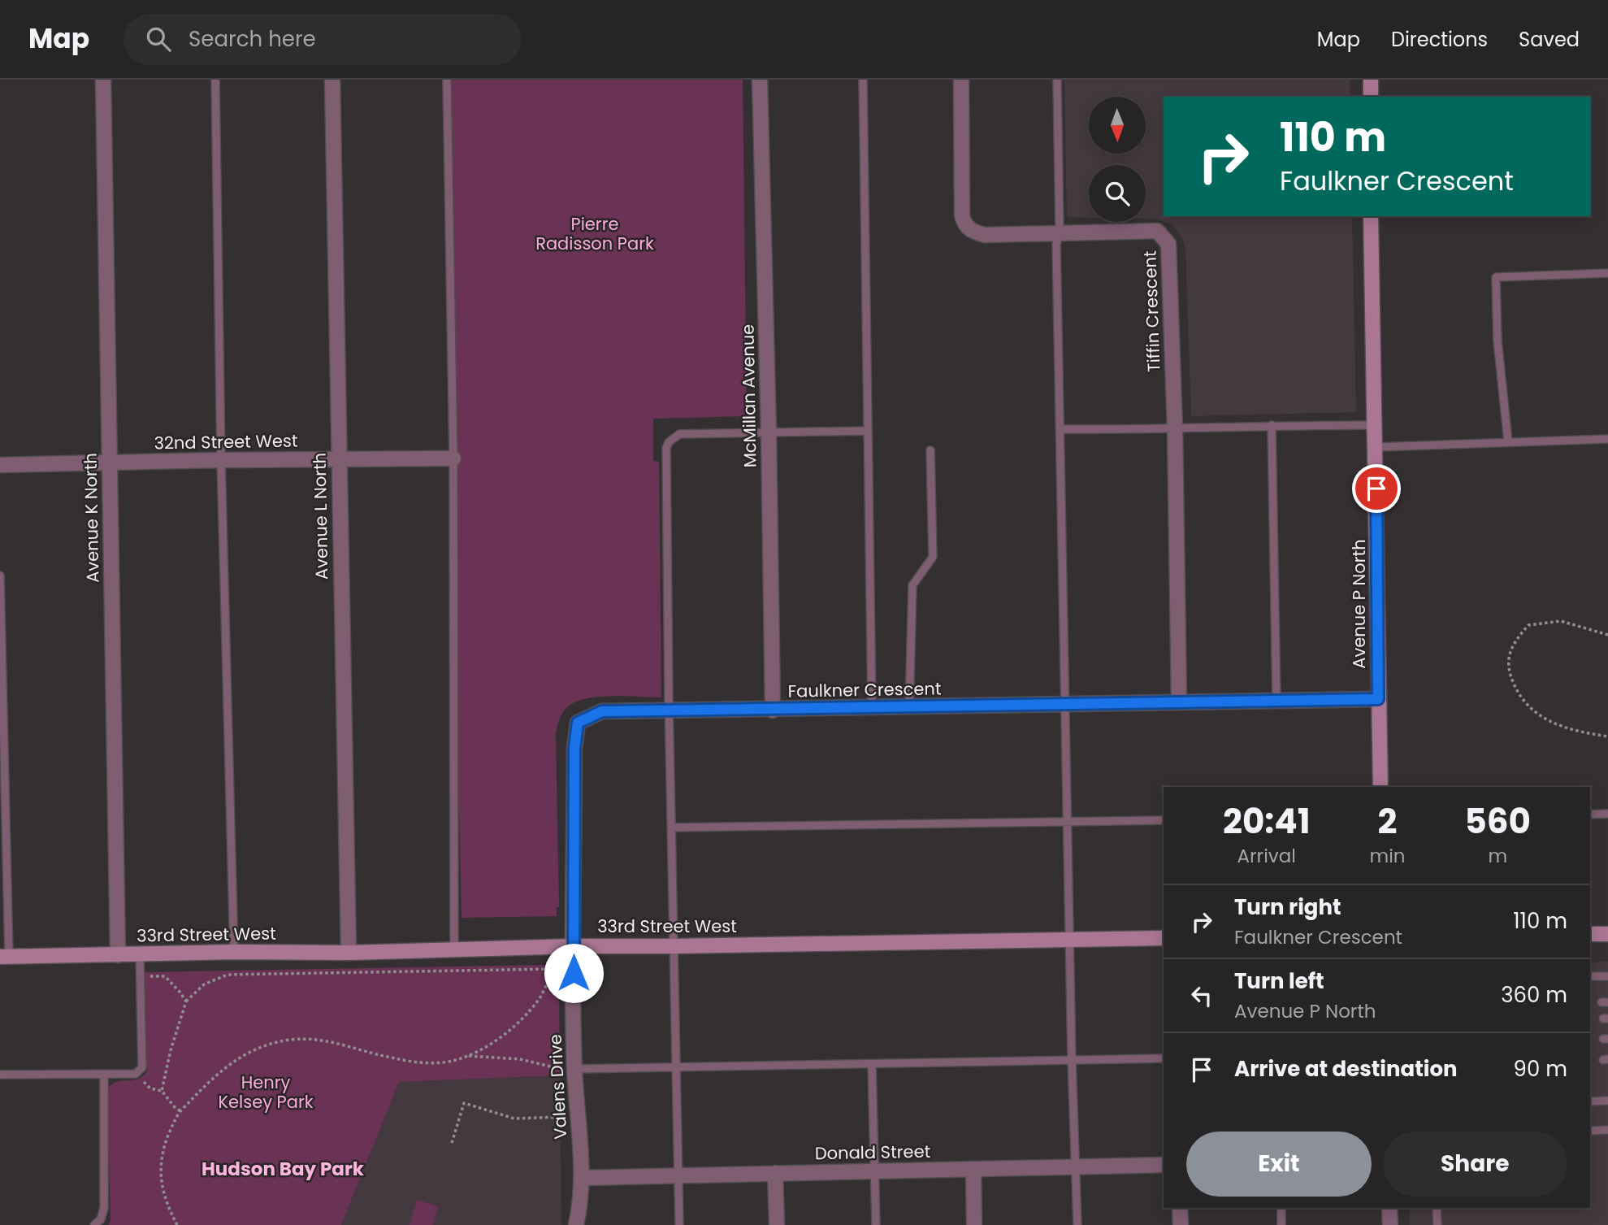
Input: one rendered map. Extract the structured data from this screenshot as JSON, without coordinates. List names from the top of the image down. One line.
{"streets":{"main road":["Avenue P North","33rd Street West"],"street":["Tiffin Crescent","McMillan Avenue","32nd Street West","Avenue L North","Avenue K North","Faulkner Crescent","Valens Drive","Donald Street"]},"crossings":[["Tiffin Crescent","Faulkner Crescent"],["McMillan Avenue","Faulkner Crescent"],["32nd Street West","Avenue L North"],["32nd Street West","Avenue K North"],["Avenue L North","33rd Street West"],["Avenue K North","33rd Street West"],["Avenue P North","Faulkner Crescent"],["Faulkner Crescent","33rd Street West"],["Faulkner Crescent","Valens Drive"],["33rd Street West","Valens Drive"],["Valens Drive","Donald Street"]],"districts":["Hudson Bay Park"],"parks":["Pierre Radisson Park","Henry Kelsey Park"],"north":"bottom","page":{"header":"Map","search":"Search here","nav":["Map","Directions","Saved"],"turn":["110 m","Faulkner Crescent"],"eta":["20:41","Arrival","2","min","560","m"],"list":[{"name":"Turn right","note":"Faulkner Crescent","value":"110 m"},{"name":"Turn left","note":"Avenue P North","value":"360 m"},{"name":"Arrive at destination","value":"90 m"}],"buttons":["Exit","Share"]}}
